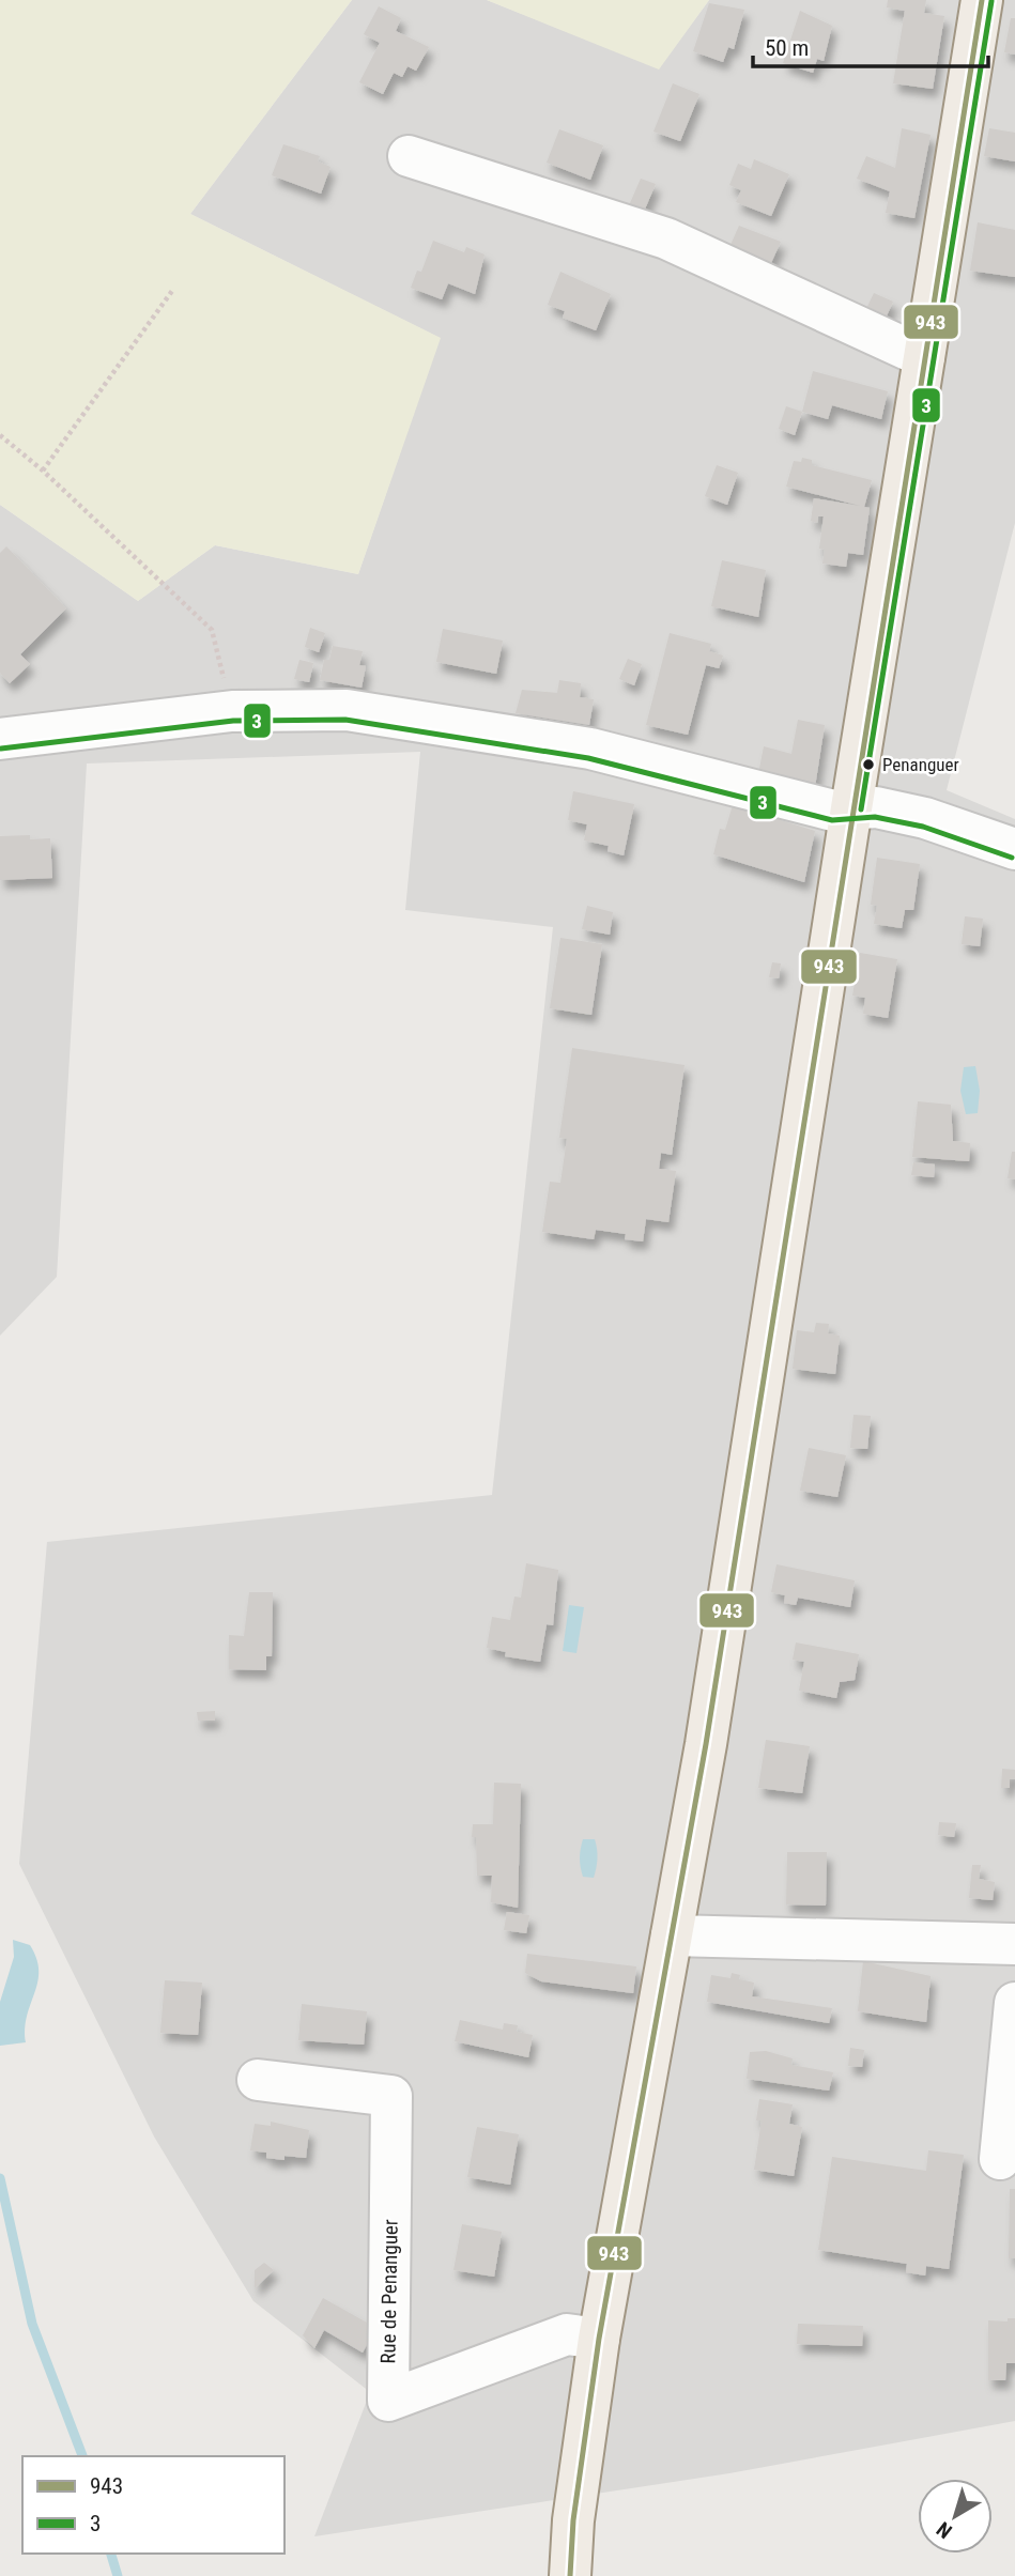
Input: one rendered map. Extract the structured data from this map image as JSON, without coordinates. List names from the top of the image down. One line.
{"streets":{"street":["Rue de Penanguer"]},"places":["Penanguer"],"lines":["transit line 943","transit line 3"],"legend":["943","3"],"scale_bar":"50 m","north":"bottom left"}
